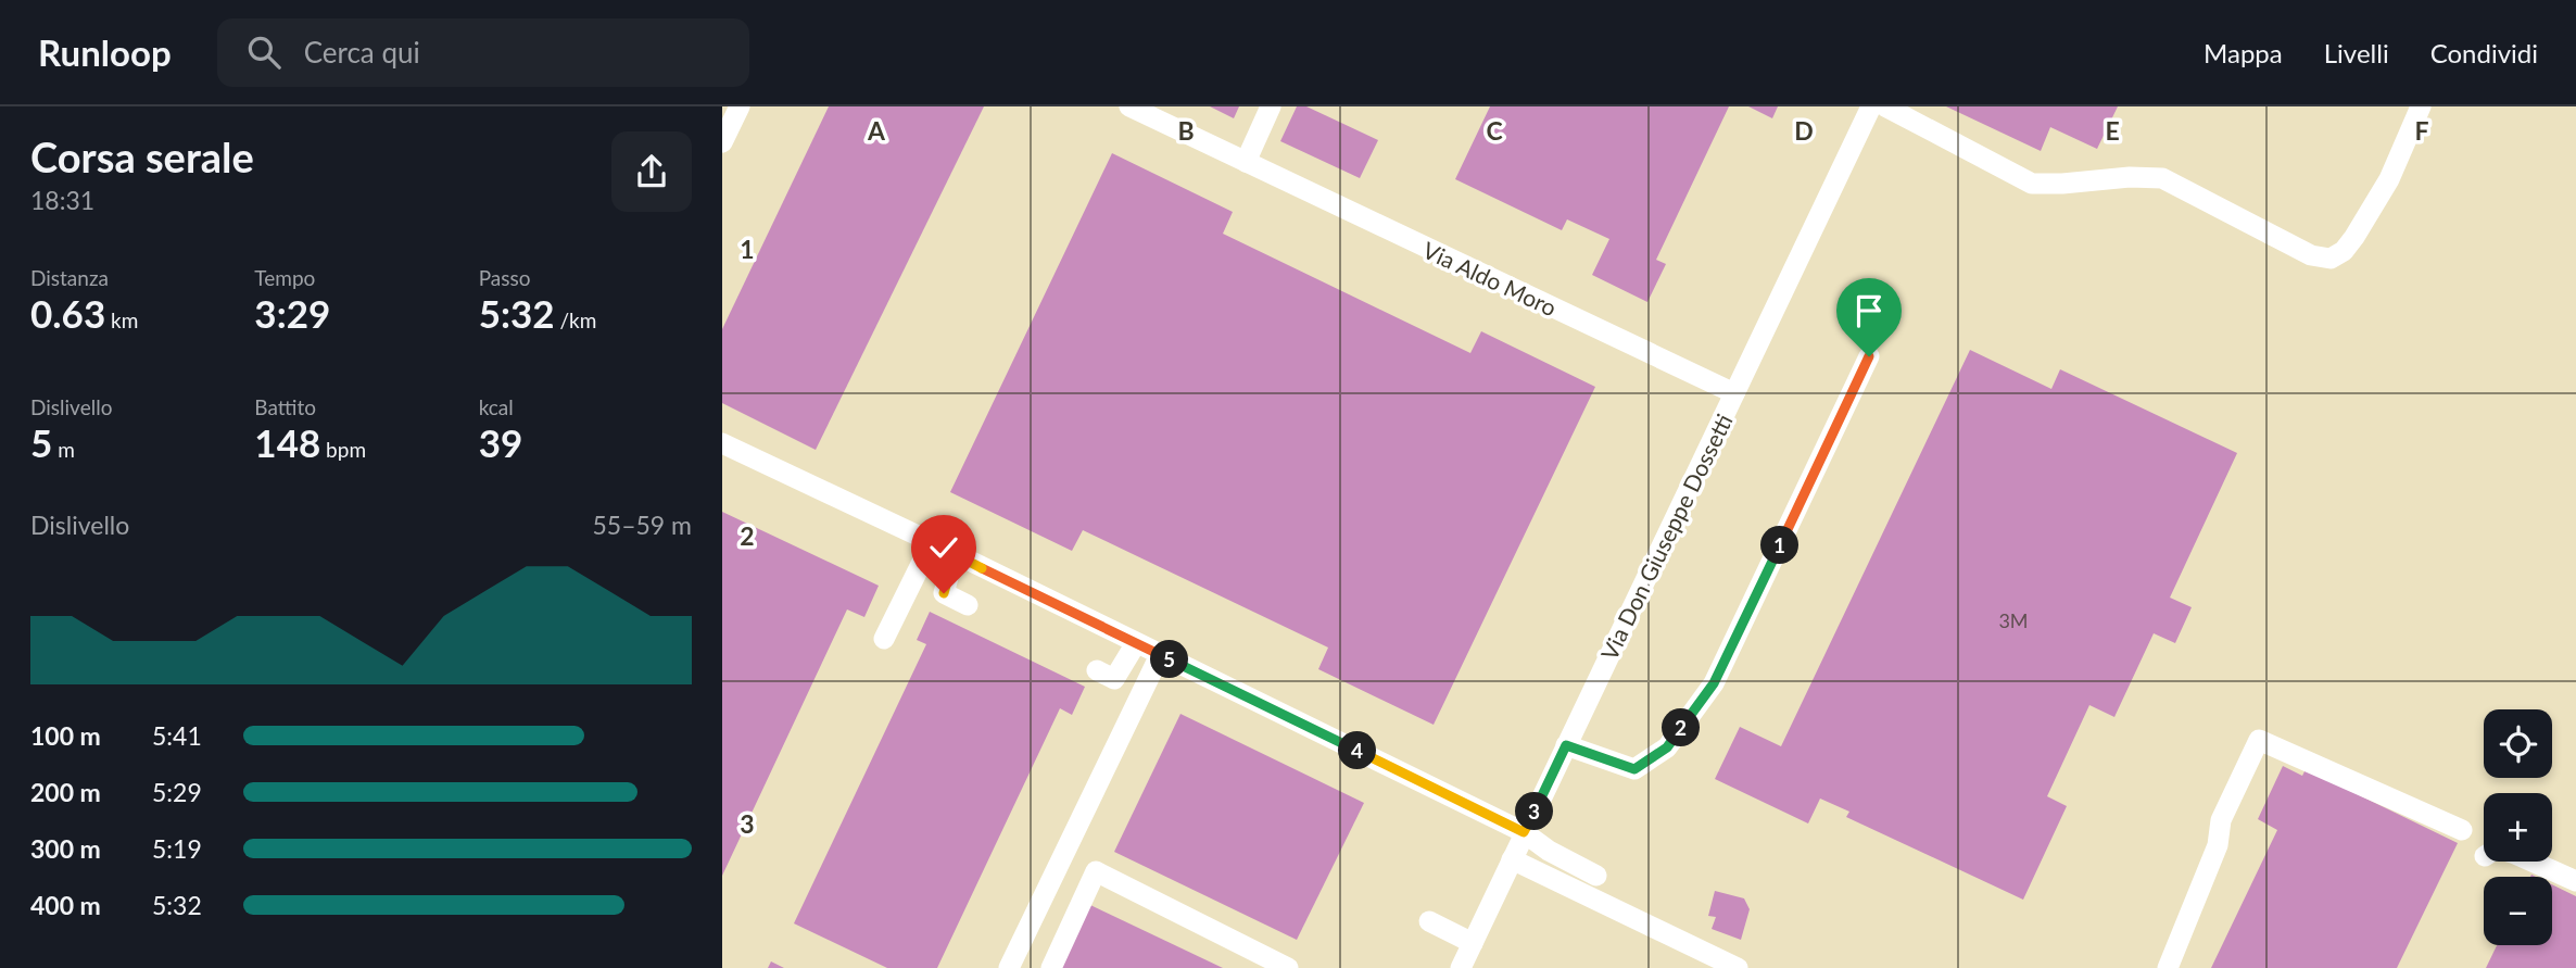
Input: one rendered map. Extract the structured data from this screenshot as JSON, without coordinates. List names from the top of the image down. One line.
{"streets":{"street":["Via Aldo Moro","Via Don Giuseppe Dossetti"]},"crossings":[["Via Aldo Moro","Via Don Giuseppe Dossetti"]],"house_numbers":["3M"],"page":{"header":"Runloop","search":"Cerca qui","nav":["Mappa","Livelli","Condividi"],"heading":["Corsa serale","18:31"],"stats":[["Distanza","0.63 km"],["Tempo","3:29"],["Passo","5:32 /km"],["Dislivello","5 m"],["Battito","148 bpm"],["kcal","39"]],"chart":["Dislivello","55–59 m"],"pins":["1","5","2","4","3"],"list":[{"name":"100 m","note":"5:41"},{"name":"200 m","note":"5:29"},{"name":"300 m","note":"5:19"},{"name":"400 m","note":"5:32"}],"map_buttons":["+","−"]},"grid":{"columns":["A","B","C","D","E","F"],"rows":["1","2","3"]}}
